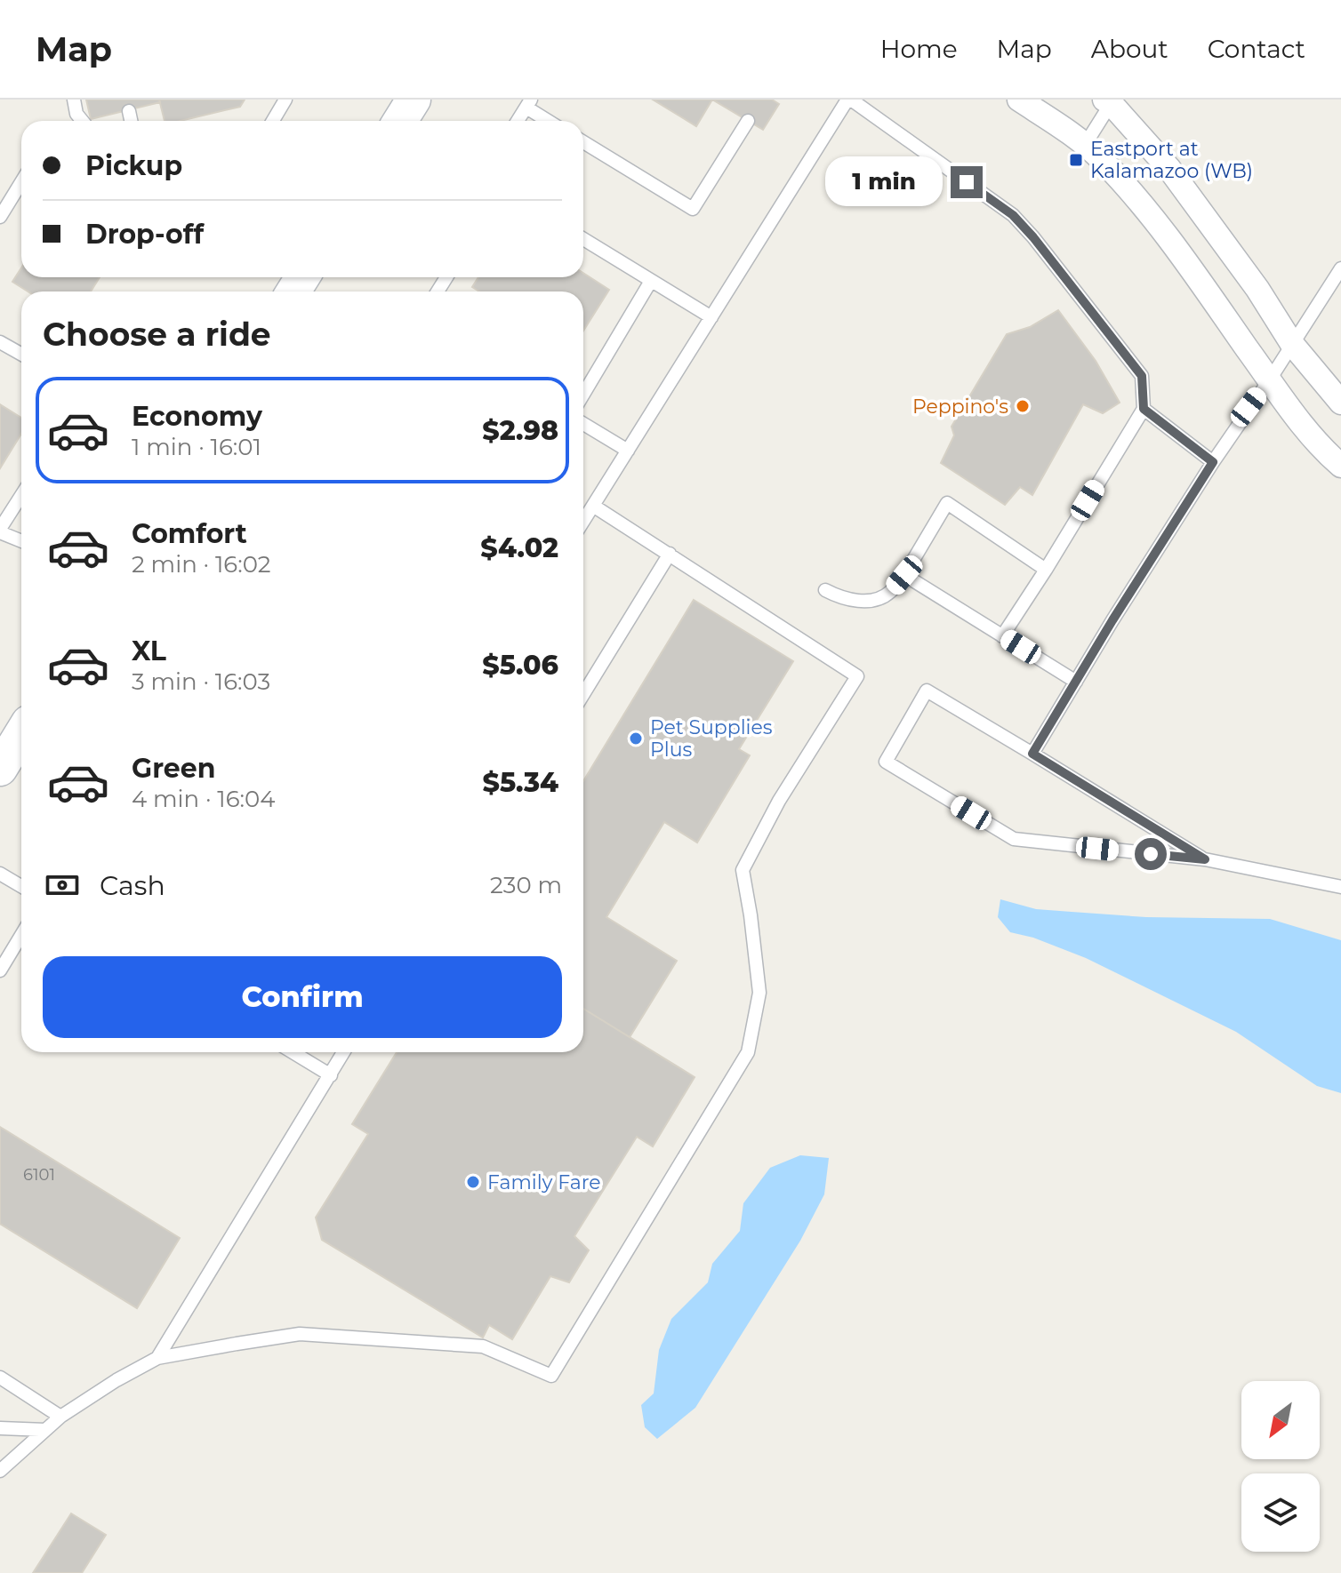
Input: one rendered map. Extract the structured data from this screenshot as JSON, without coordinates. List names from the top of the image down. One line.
{"places":{"transit":["Eastport at Kalamazoo (WB)"],"other":["Peppino's","Pet Supplies Plus","Family Fare"]},"house_numbers":["6101"],"north":"bottom left","page":{"header":"Map","nav":["Home","Map","About","Contact"],"banner":["Pickup","Drop-off"],"bubble":"1 min","heading":"Choose a ride","list":[{"name":"Economy","note":"1 min · 16:01","value":"$2.98"},{"name":"Comfort","note":"2 min · 16:02","value":"$4.02"},{"name":"XL","note":"3 min · 16:03","value":"$5.06"},{"name":"Green","note":"4 min · 16:04","value":"$5.34"}],"pay":["Cash","230 m"],"buttons":"Confirm"}}
